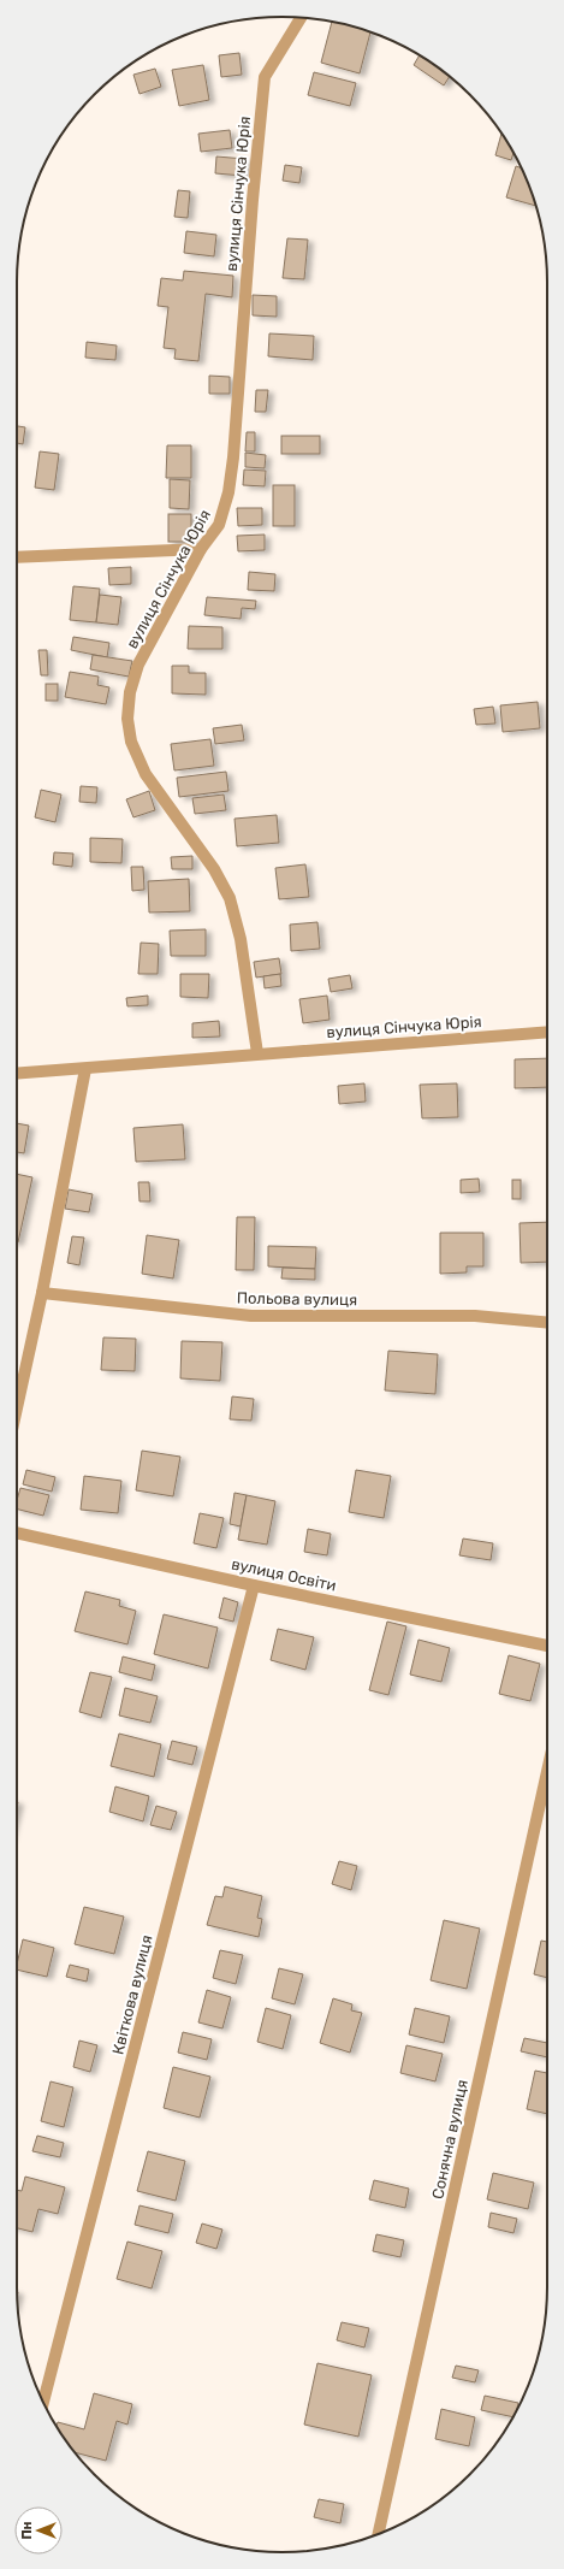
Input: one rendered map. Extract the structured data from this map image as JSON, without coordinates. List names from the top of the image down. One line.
{"streets":{"street":["вулиця Сінчука Юрія","Польова вулиця","вулиця Освіти","Квіткова вулиця","Сонячна вулиця"]},"crossings":[["вулиця Освіти","Квіткова вулиця"]],"north":"left"}
